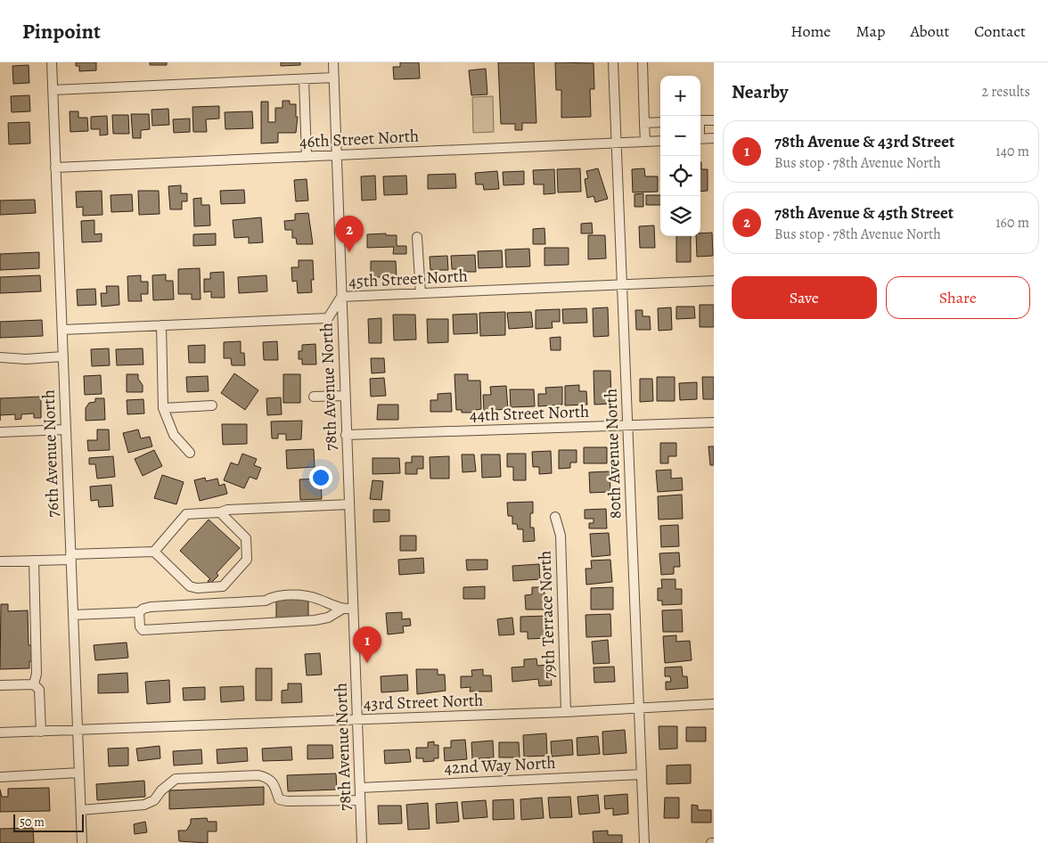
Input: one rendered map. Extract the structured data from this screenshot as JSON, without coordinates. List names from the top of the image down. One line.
{"streets":{"street":["46th Street North","45th Street North","78th Avenue North","44th Street North","76th Avenue North","80th Avenue North","79th Terrace North","43rd Street North","42nd Way North"]},"crossings":[["46th Street North","78th Avenue North"],["46th Street North","76th Avenue North"],["46th Street North","80th Avenue North"],["45th Street North","78th Avenue North"],["45th Street North","76th Avenue North"],["45th Street North","80th Avenue North"],["78th Avenue North","44th Street North"],["78th Avenue North","43rd Street North"],["78th Avenue North","42nd Way North"],["44th Street North","80th Avenue North"],["76th Avenue North","43rd Street North"],["80th Avenue North","43rd Street North"],["80th Avenue North","42nd Way North"],["79th Terrace North","43rd Street North"]],"scale_bar":"50 m","page":{"header":"Pinpoint","nav":["Home","Map","About","Contact"],"heading":["Nearby","2 results"],"map_buttons":["+","−"],"list":[{"mark":"1","name":"78th Avenue & 43rd Street","note":"Bus stop · 78th Avenue North","value":"140 m"},{"mark":"2","name":"78th Avenue & 45th Street","note":"Bus stop · 78th Avenue North","value":"160 m"}],"pins":["2","1"],"buttons":["Save","Share"],"scale":"50 m"}}
